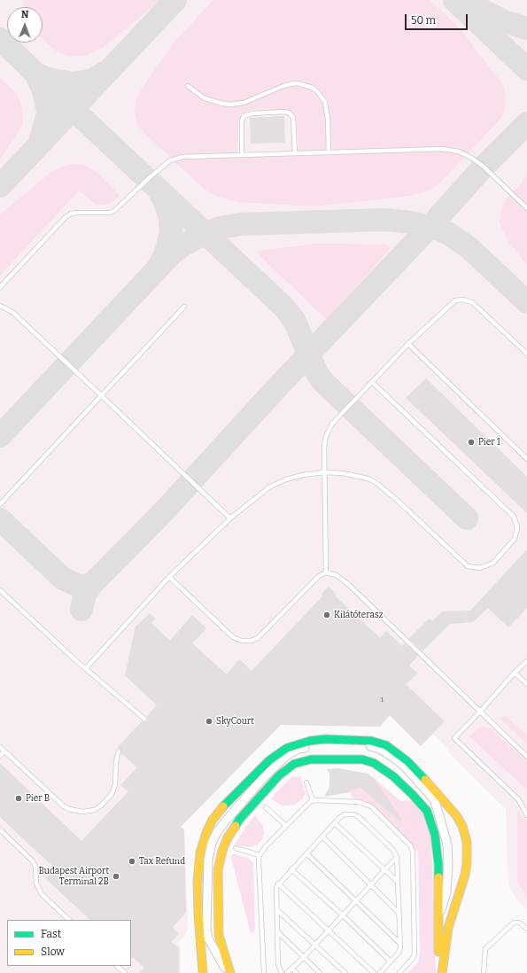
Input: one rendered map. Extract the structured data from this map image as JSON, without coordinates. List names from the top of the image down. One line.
{"places":["Pier 1","Kilátóterasz","SkyCourt","Pier B","Tax Refund","Budapest Airport Terminal 2B"],"house_numbers":["1"],"legend":["Fast","Slow"],"scale_bar":"50 m","north":"top"}
